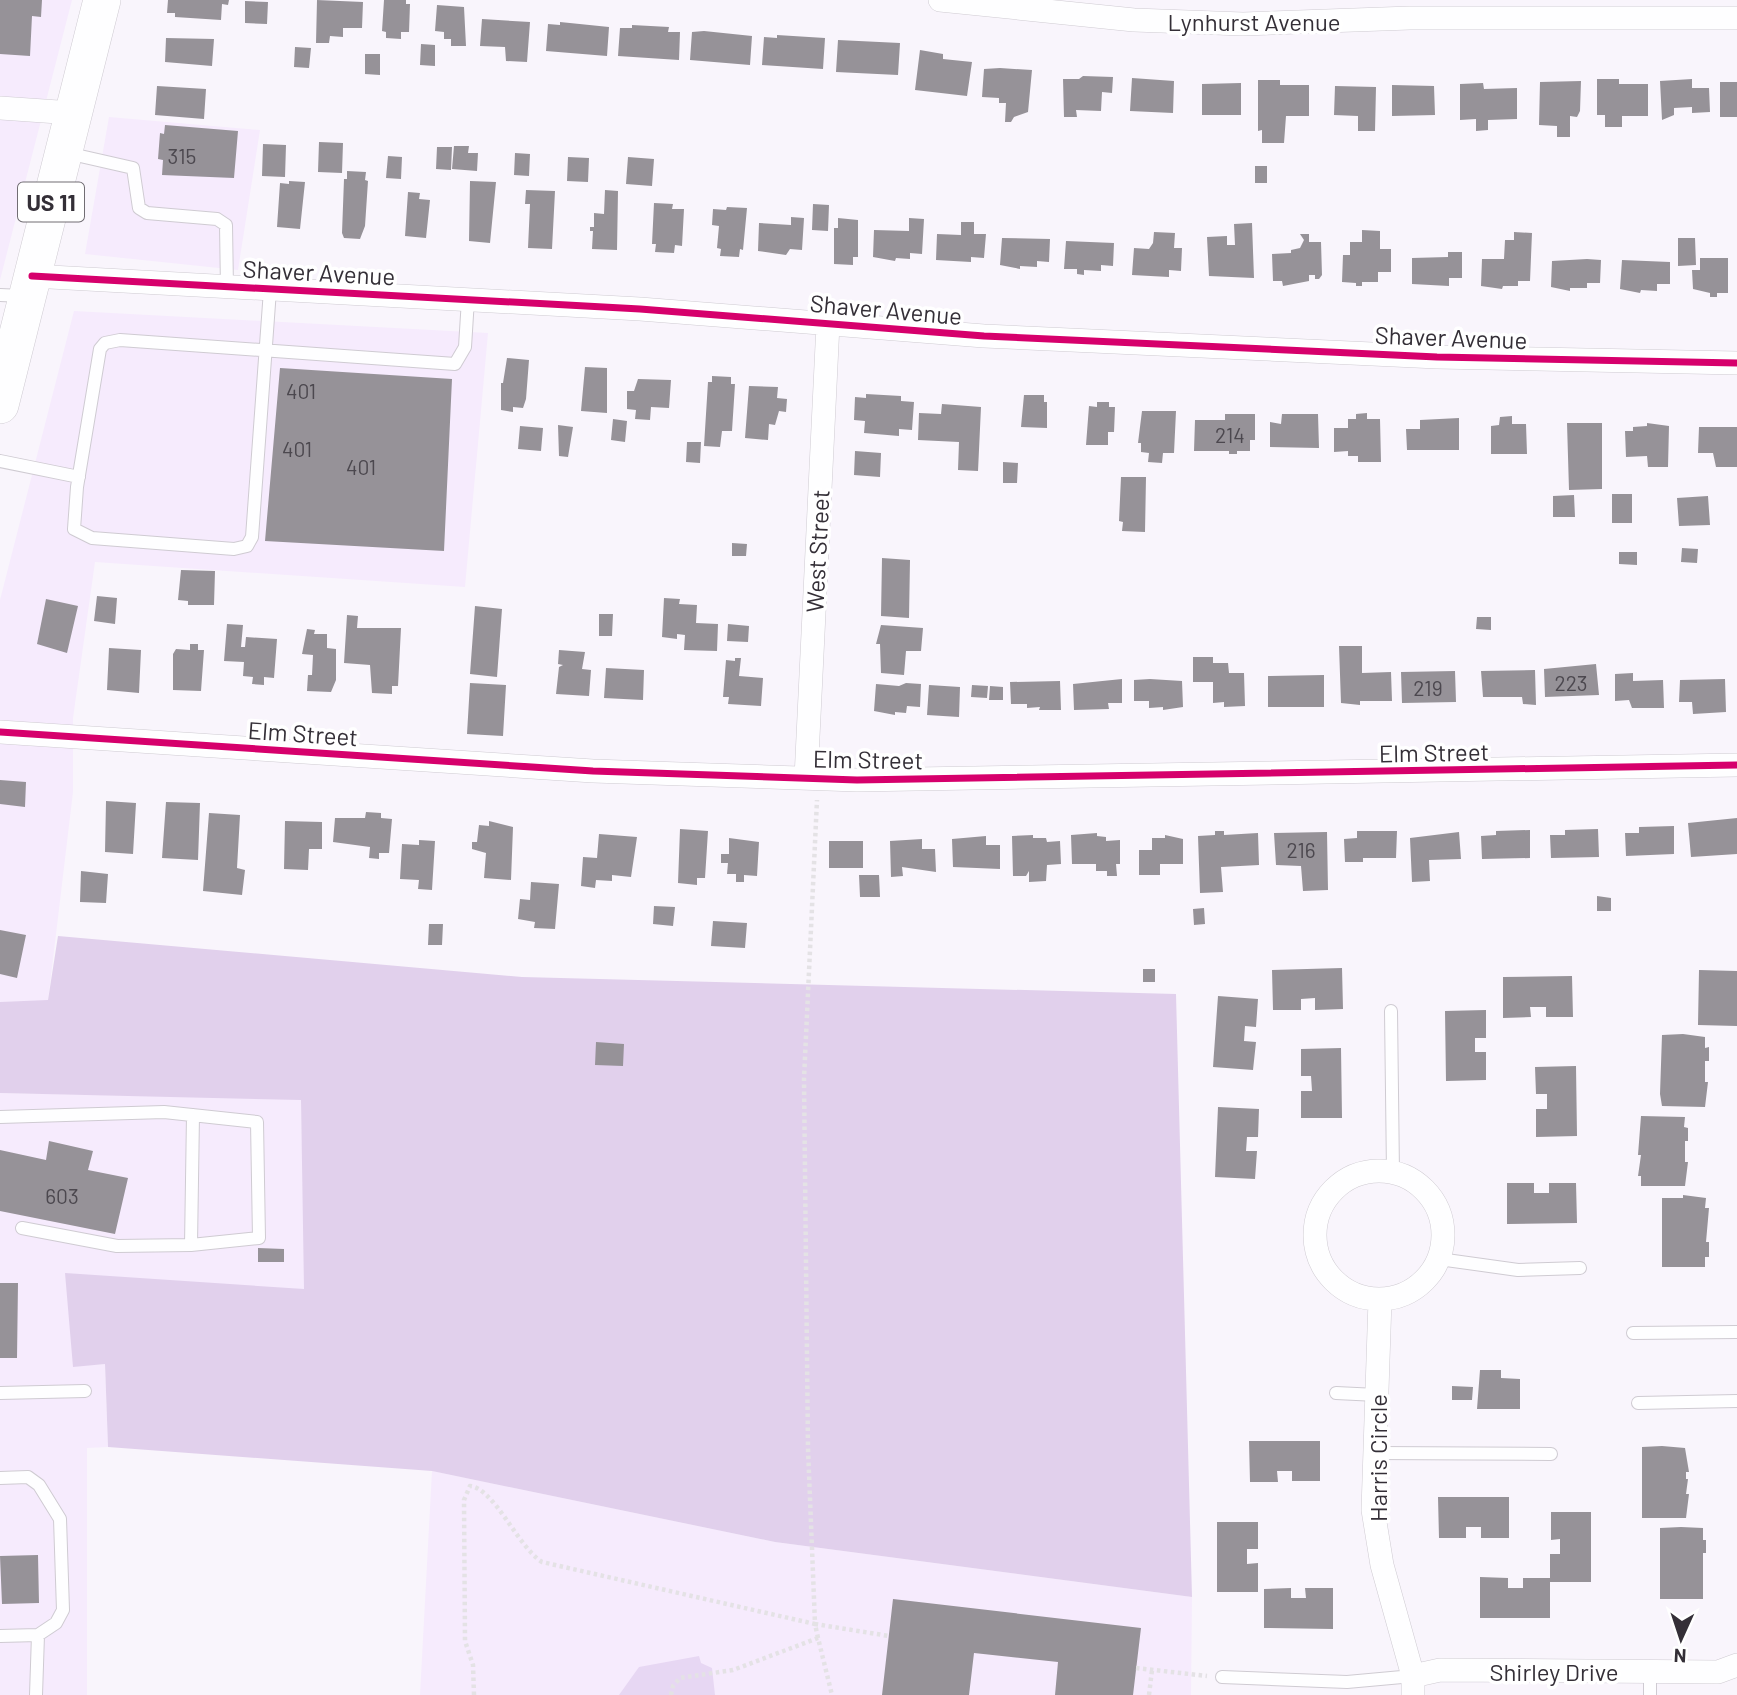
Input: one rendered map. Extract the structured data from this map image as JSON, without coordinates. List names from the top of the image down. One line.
{"streets":{"main road":["US 11"],"street":["Lynhurst Avenue","Shaver Avenue","West Street","Elm Street","Harris Circle","Shirley Drive"]},"crossings":[["US 11","Shaver Avenue"],["Shaver Avenue","West Street"],["West Street","Elm Street"],["Harris Circle","Shirley Drive"]],"house_numbers":["315","401","214","401","401","223","219","216","603"],"north":"bottom"}
